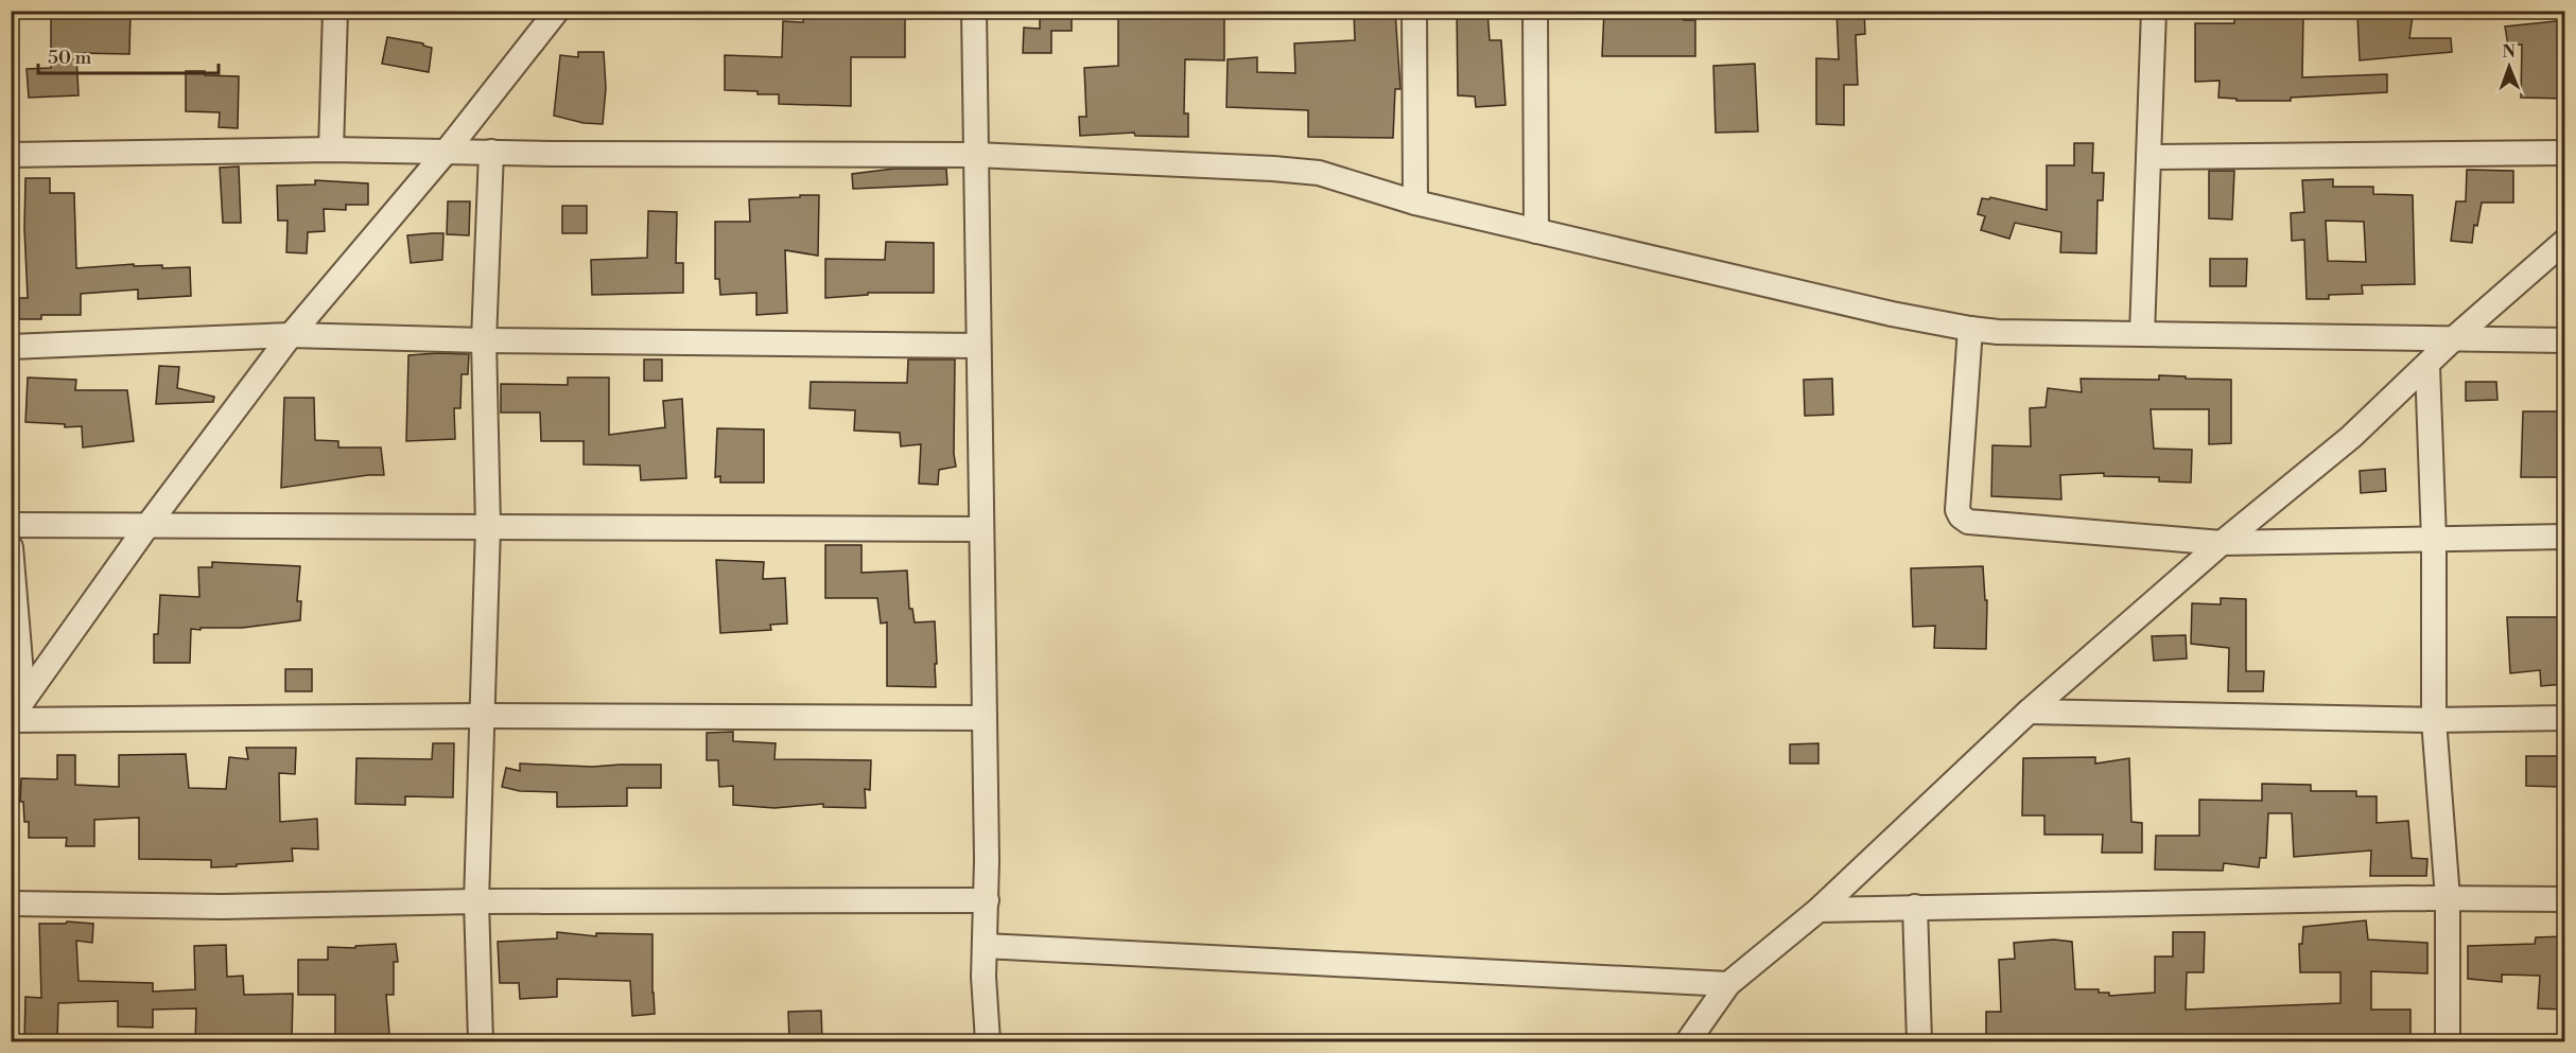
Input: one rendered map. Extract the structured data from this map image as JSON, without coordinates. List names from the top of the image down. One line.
{"scale_bar":"50 m","north":"top"}
